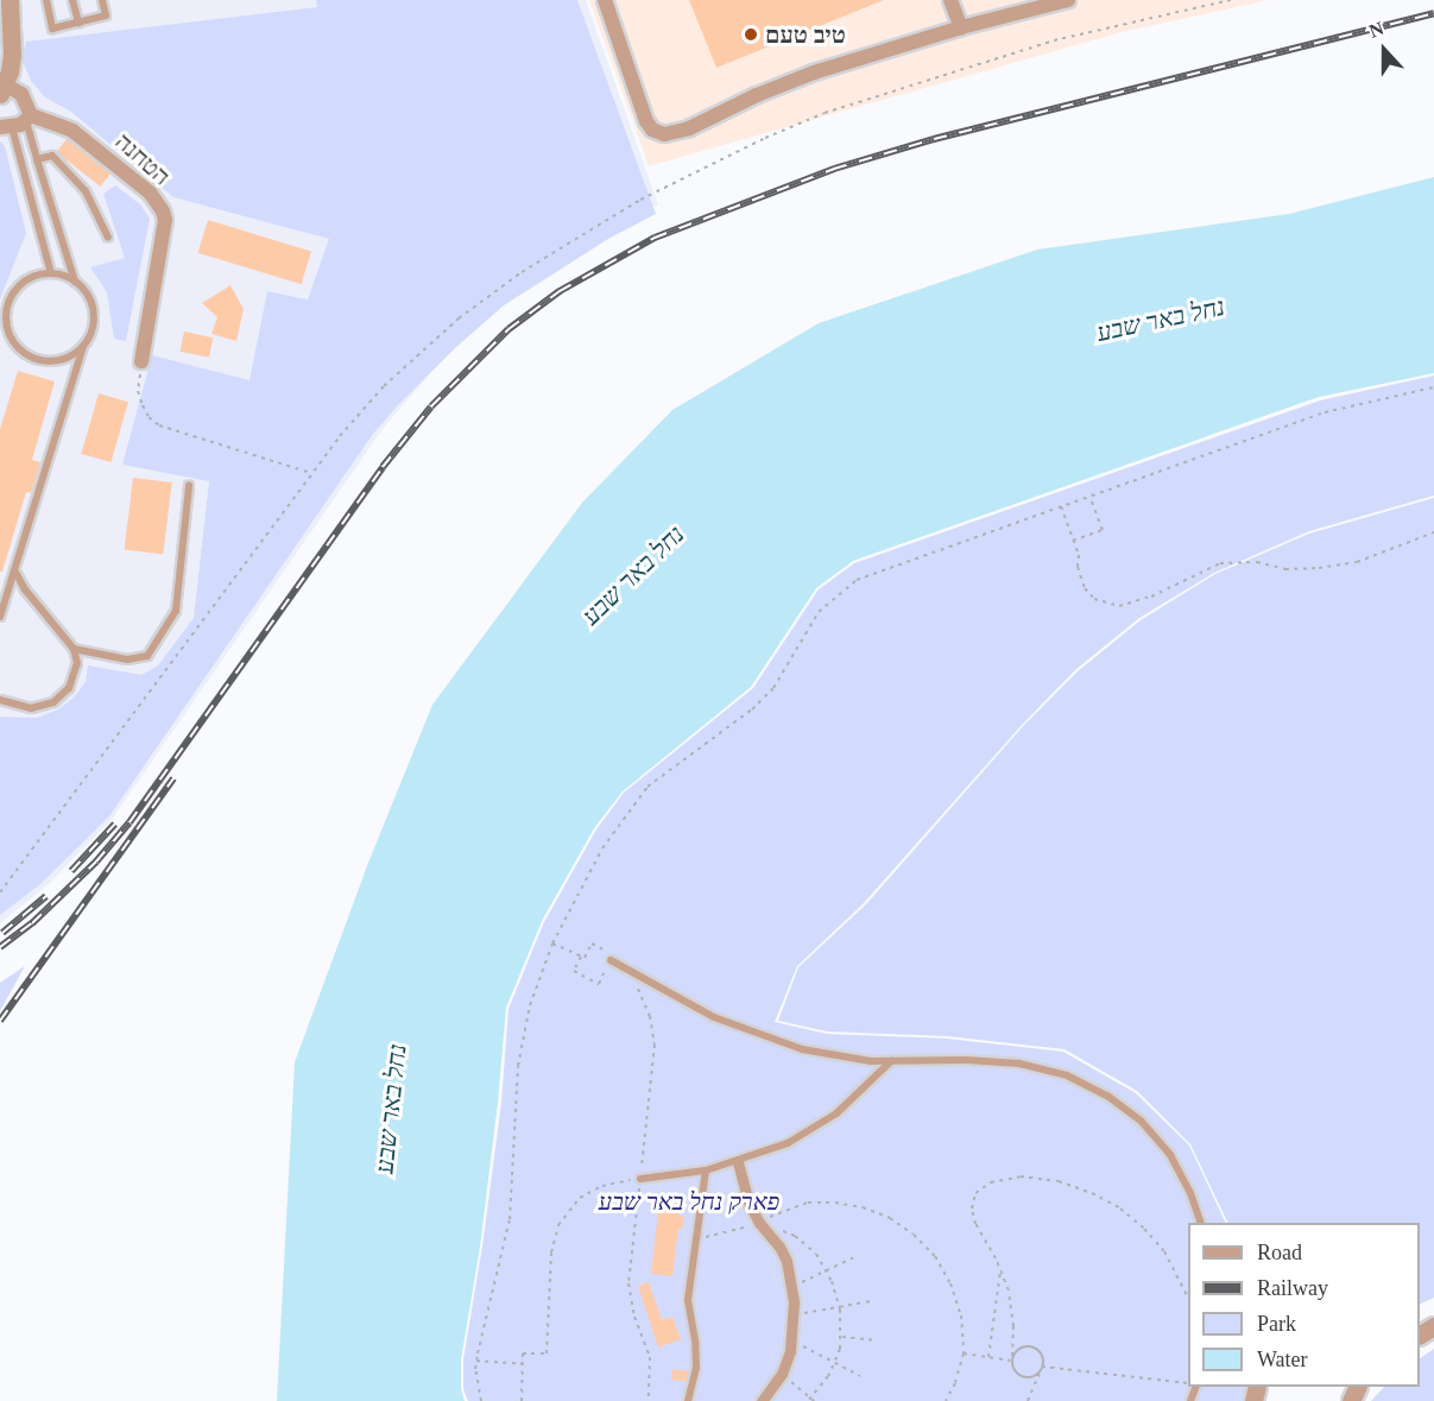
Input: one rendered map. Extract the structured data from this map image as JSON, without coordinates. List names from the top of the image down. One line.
{"streets":{"street":["הטחנה"]},"water":["נחל באר שבע"],"parks":["פארק נחל באר שבע"],"places":["טיב טעם"],"legend":["Road","Railway","Park","Water"],"north":"top"}
